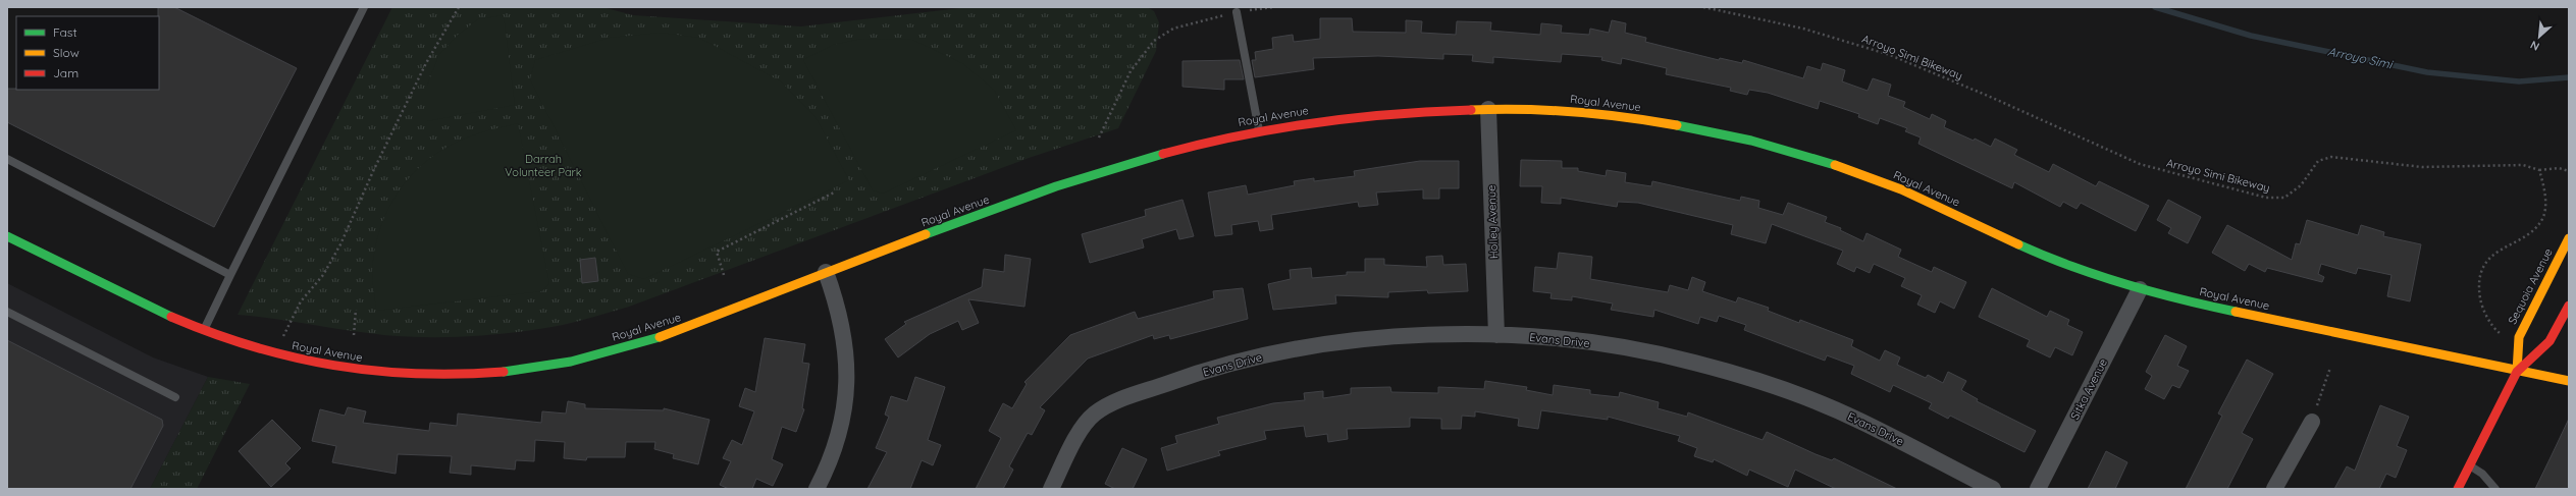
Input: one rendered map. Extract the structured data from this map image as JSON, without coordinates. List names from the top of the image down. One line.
{"streets":{"main road":["Royal Avenue","Sequoia Avenue"],"street":["Holley Avenue","Evans Drive","Sitka Avenue"],"path":["Arroyo Simi Bikeway"]},"crossings":[["Royal Avenue","Holley Avenue"],["Royal Avenue","Sequoia Avenue"],["Royal Avenue","Sitka Avenue"],["Holley Avenue","Evans Drive"]],"water":["Arroyo Simi"],"parks":["Darrah Volunteer Park"],"legend":["Fast","Slow","Jam"],"north":"bottom left"}
